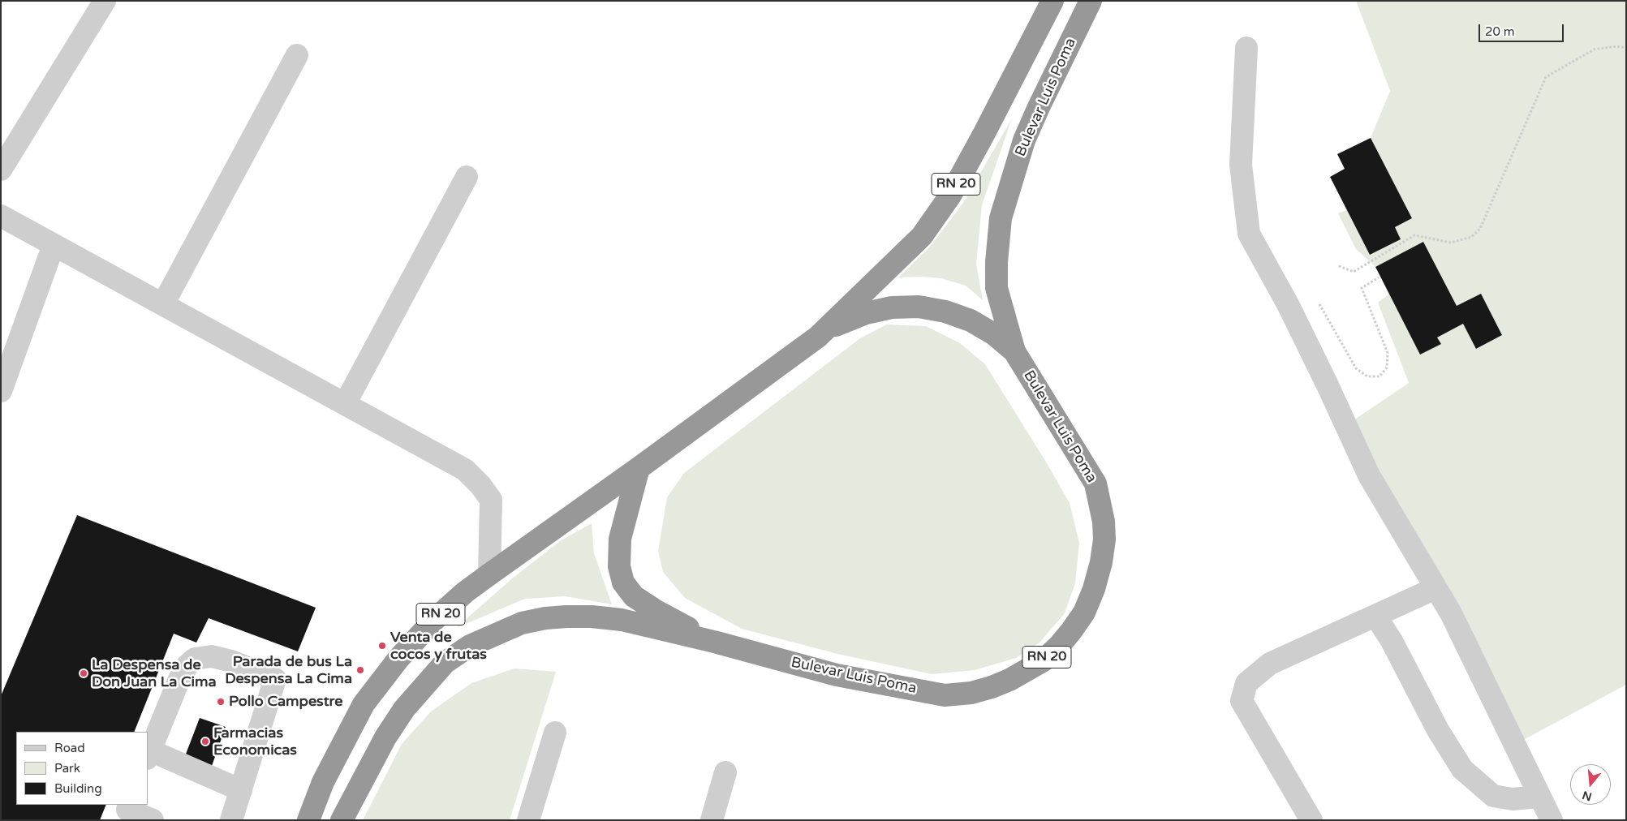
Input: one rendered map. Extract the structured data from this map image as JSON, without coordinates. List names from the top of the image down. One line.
{"streets":{"highway":["Bulevar Luis Poma","RN 20"]},"crossings":[["Bulevar Luis Poma","RN 20"]],"places":["Venta de cocos y frutas","Parada de bus La Despensa La Cima","La Despensa de Don Juan La Cima","Pollo Campestre","Farmacias Economicas"],"legend":["Road","Park","Building"],"scale_bar":"20 m","north":"bottom"}
